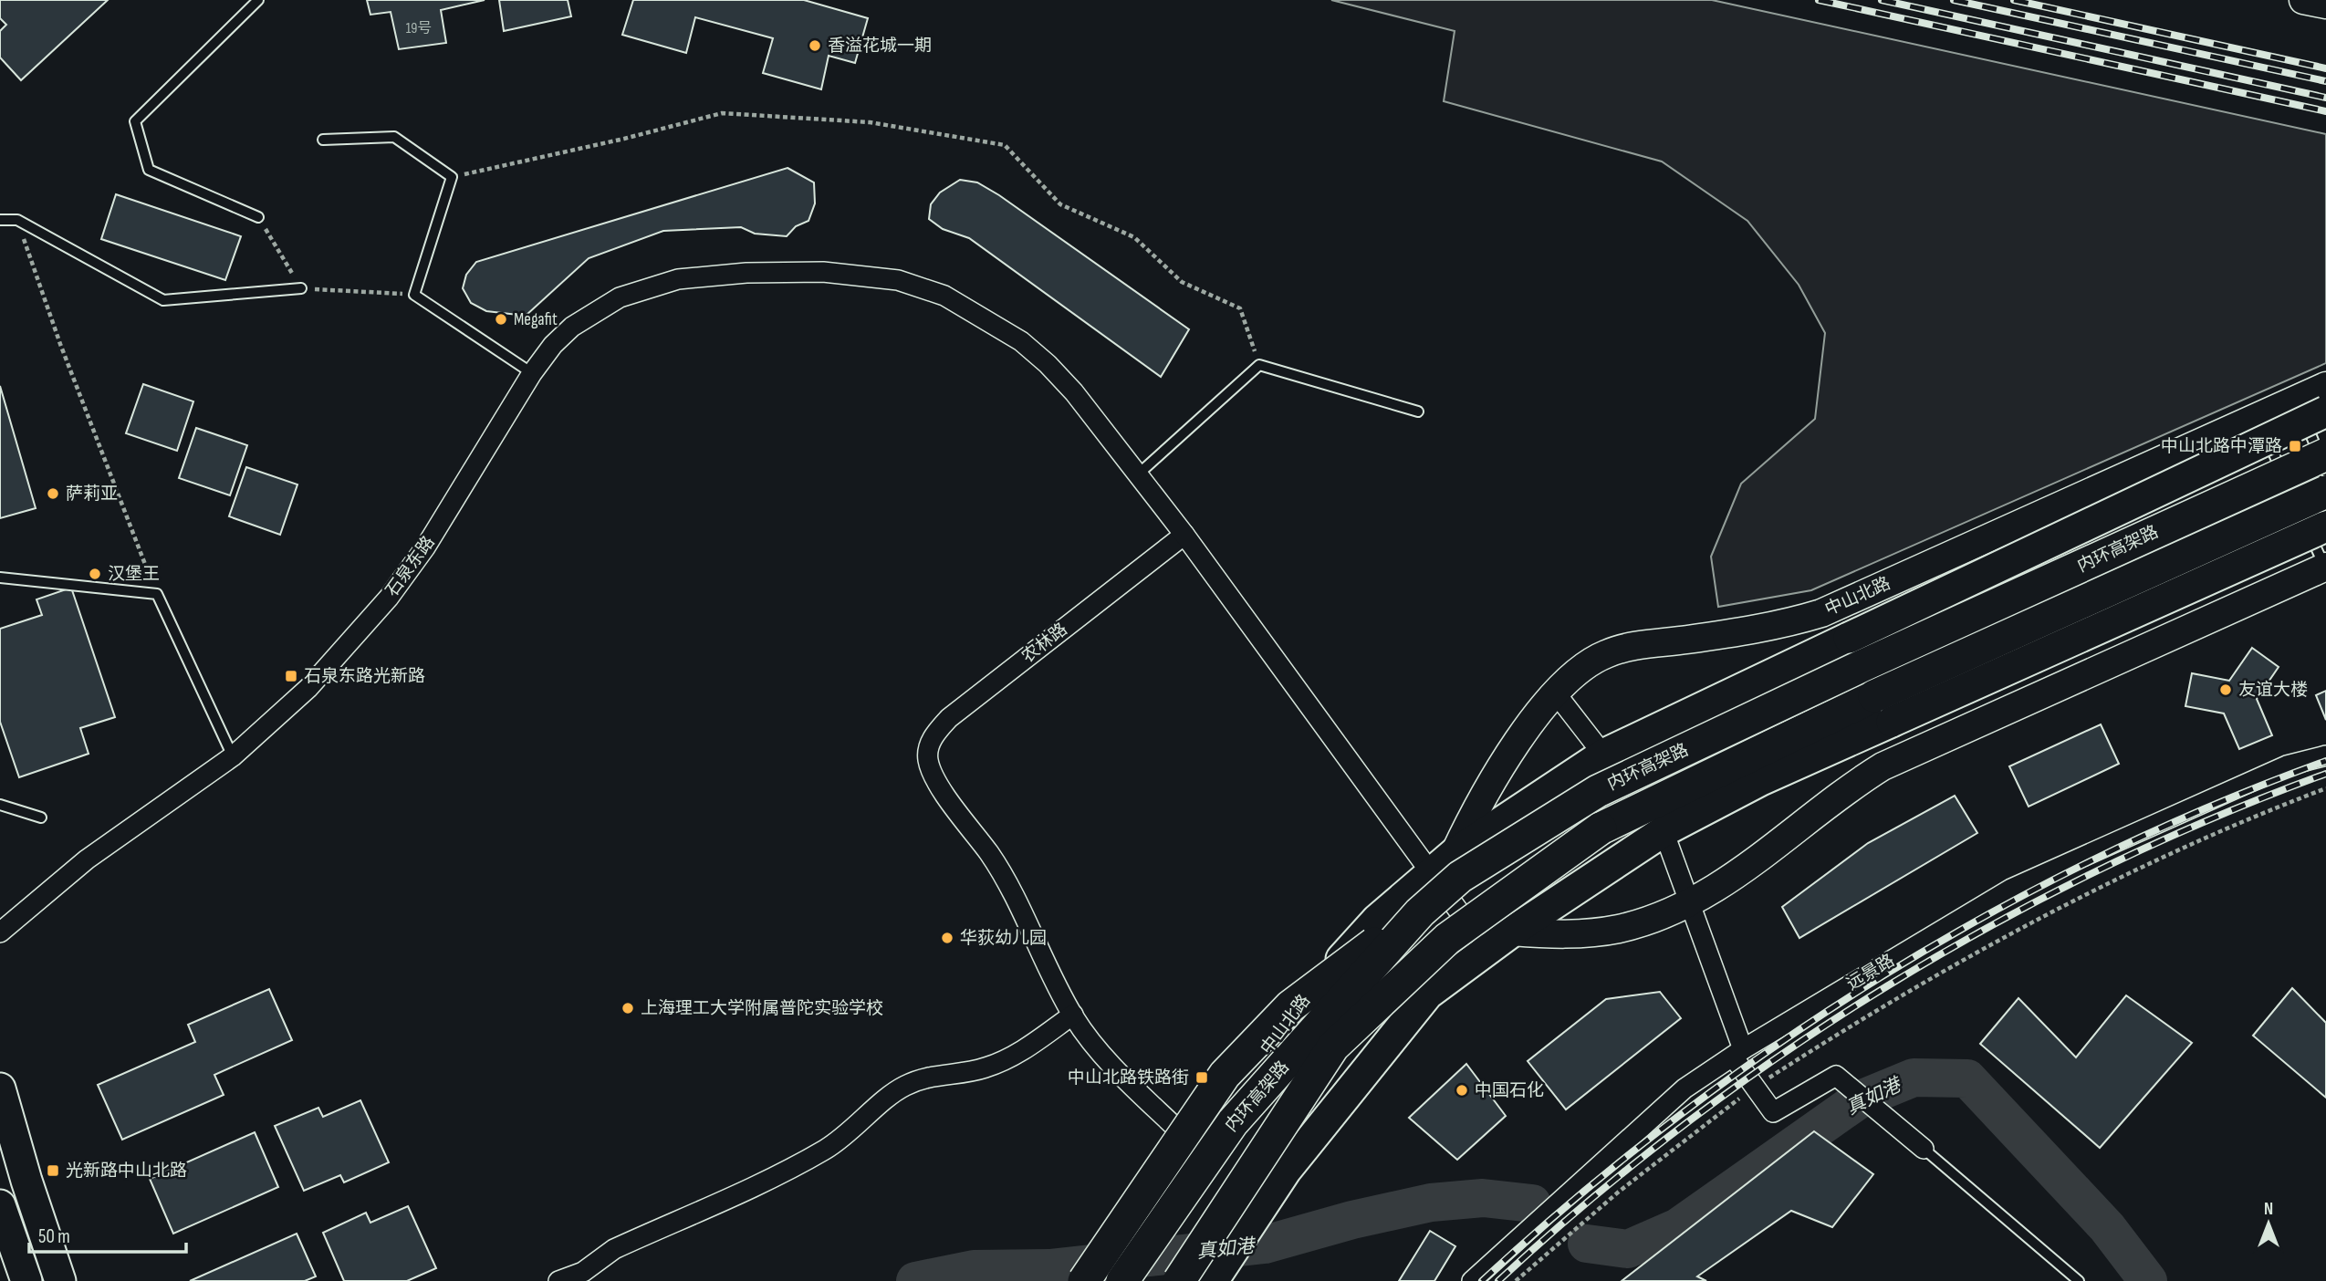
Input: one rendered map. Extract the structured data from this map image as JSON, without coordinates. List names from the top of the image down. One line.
{"streets":{"highway":["内环高架路"],"main road":["中山北路"],"street":["石泉东路","农林路","远景路"]},"crossings":[["内环高架路","中山北路"],["中山北路","农林路"]],"water":["真如港"],"places":{"other":["香溢花城一期","Megafit","萨莉亚","汉堡王","友谊大楼","华荻幼儿园","上海理工大学附属普陀实验学校","中国石化"],"transit":["中山北路中潭路","石泉东路光新路","中山北路铁路街","光新路中山北路"]},"house_numbers":["19号"],"scale_bar":"50 m","north":"top"}
